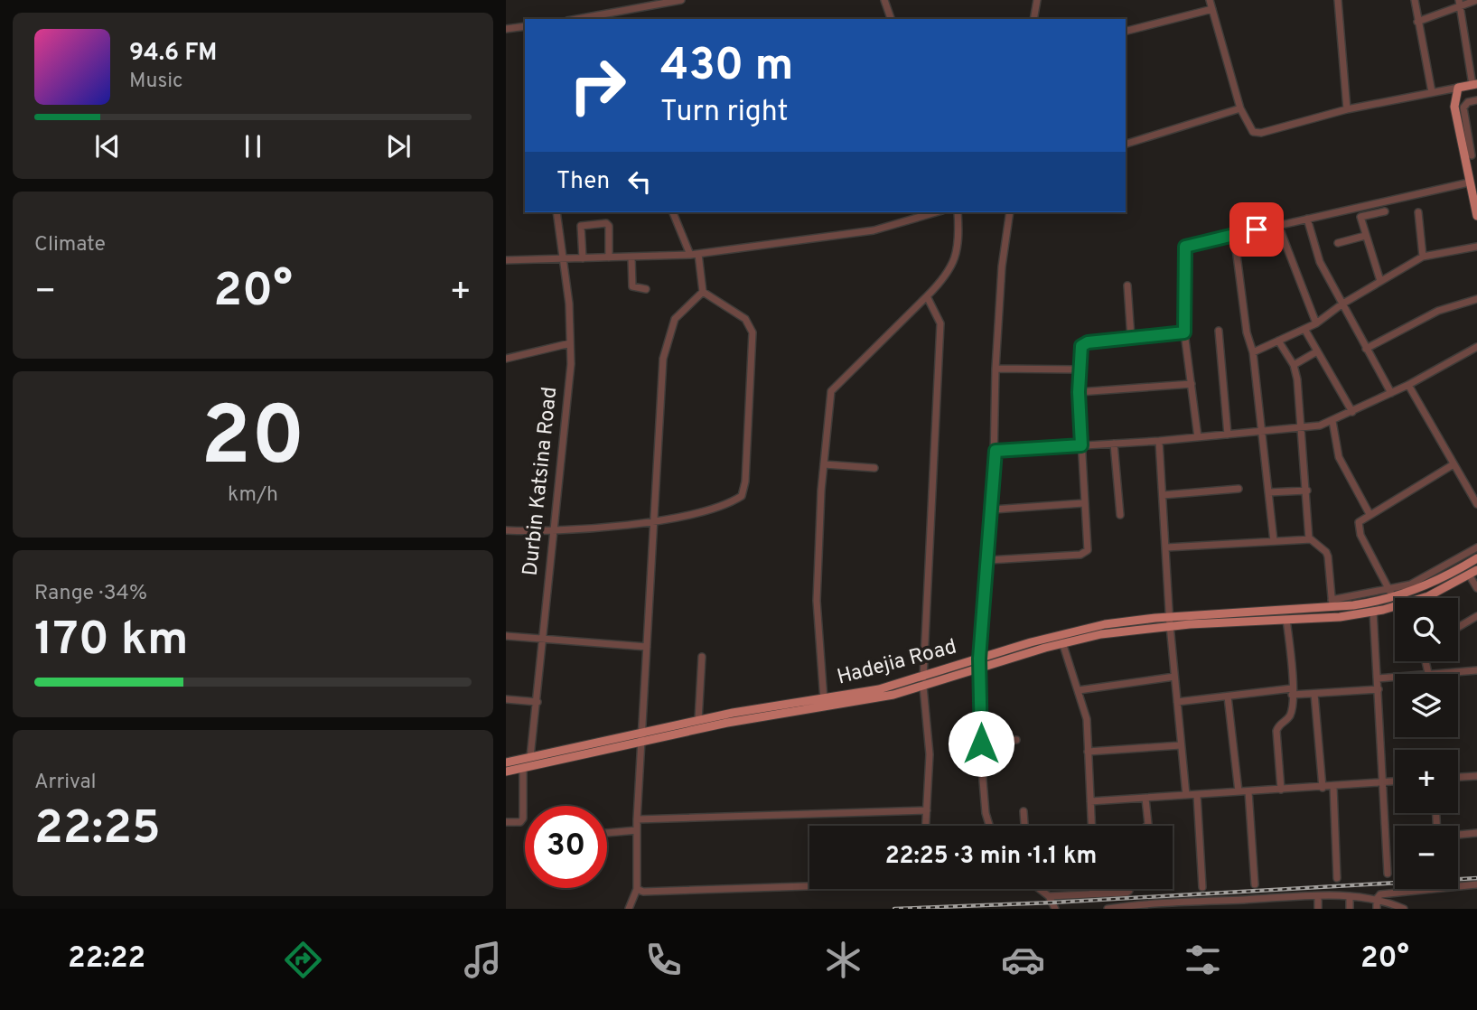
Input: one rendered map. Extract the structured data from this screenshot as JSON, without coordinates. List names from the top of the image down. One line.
{"streets":{"main road":["Hadejia Road"],"street":["Durbin Katsina Road"]},"crossings":[["Durbin Katsina Road","Hadejia Road"]],"page":{"turn":["430 m","Turn right"],"song":["94.6 FM","Music"],"then":"Then","tile":["Climate",["20","km/h"],["Range · 34%","170 km"],["Arrival","22:25"]],"heat":["−","20°","+"],"map_buttons":["+","−"],"limit":"30","trip":"22:25 · 3 min · 1.1 km","tabs":["22:22","20°"]}}
